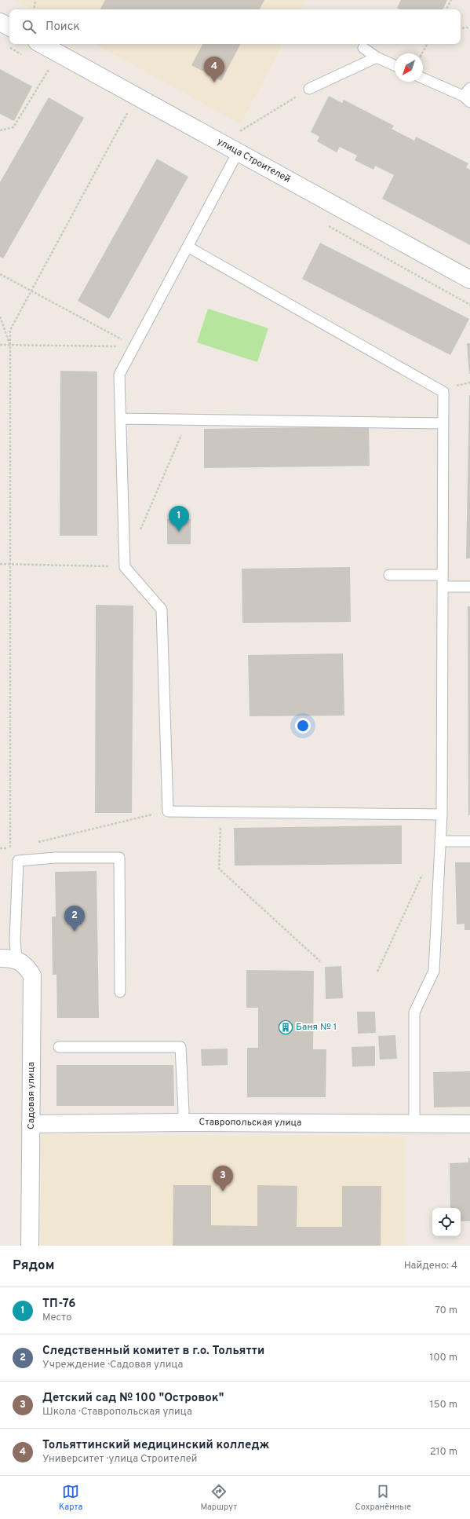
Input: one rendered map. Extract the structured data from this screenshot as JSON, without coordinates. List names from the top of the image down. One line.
{"streets":{"street":["улица Строителей","Садовая улица","Ставропольская улица"]},"crossings":[["Садовая улица","Ставропольская улица"]],"places":{"building":["Баня № 1"]},"north":"bottom left","page":{"search":"Поиск","pins":["4","1","2","3"],"heading":["Рядом","Найдено: 4"],"list":[{"mark":"1","name":"ТП-76","note":"Место","value":"70 m"},{"mark":"2","name":"Следственный комитет в г.о. Тольятти","note":"Учреждение · Садовая улица","value":"100 m"},{"mark":"3","name":"Детский сад № 100 \"Островок\"","note":"Школа · Ставропольская улица","value":"150 m"},{"mark":"4","name":"Тольяттинский медицинский колледж","note":"Университет · улица Строителей","value":"210 m"}],"nav":["Карта","Маршрут","Сохранённые"]}}
